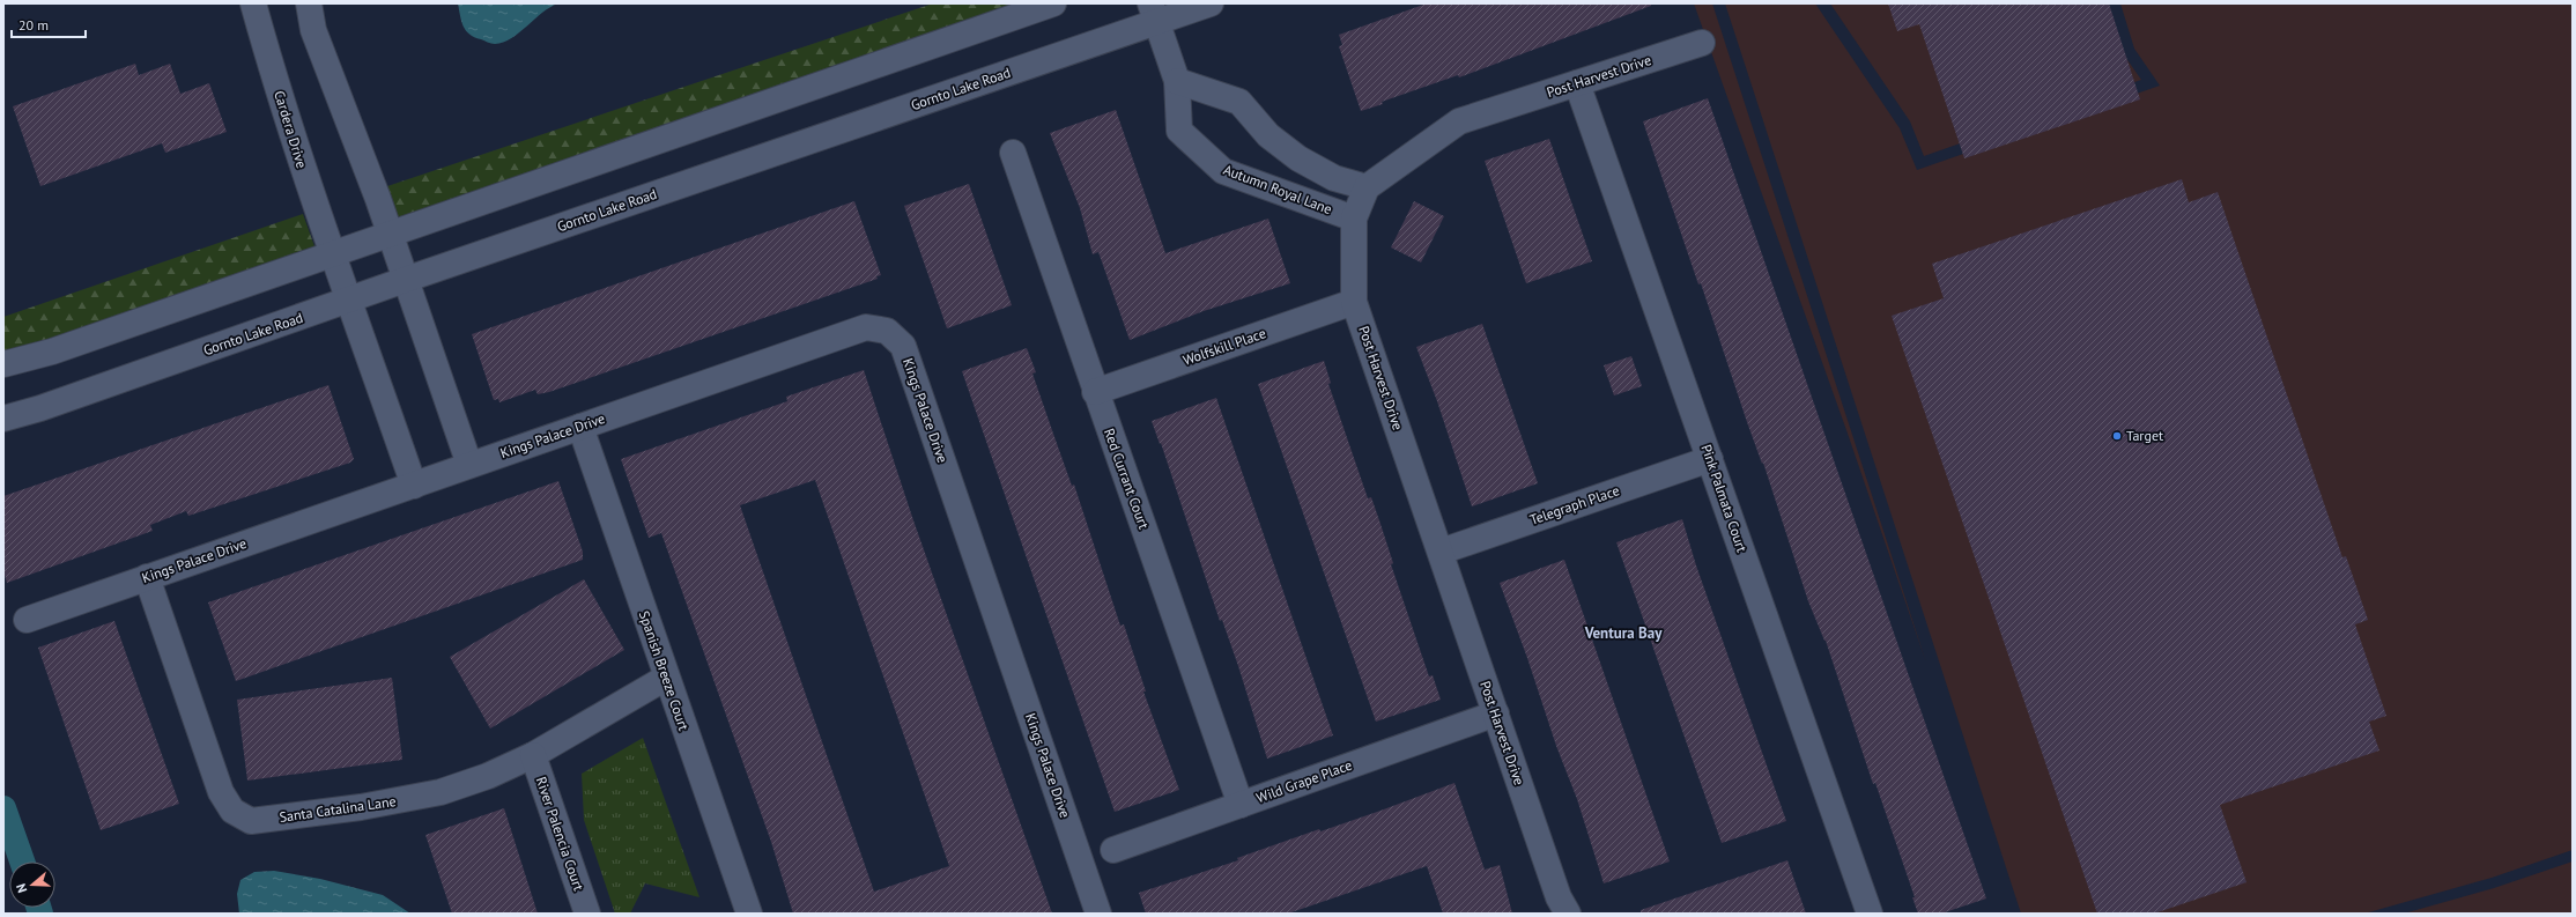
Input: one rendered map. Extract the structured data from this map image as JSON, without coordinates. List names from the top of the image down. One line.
{"streets":{"street":["Post Harvest Drive","Gornto Lake Road","Cardera Drive","Autumn Royal Lane","Wolfskill Place","Kings Palace Drive","Red Currant Court","Pink Palmata Court","Telegraph Place","Spanish Breeze Court","Wild Grape Place","Santa Catalina Lane","River Palencia Court"]},"crossings":[["Post Harvest Drive","Autumn Royal Lane"],["Post Harvest Drive","Wolfskill Place"],["Post Harvest Drive","Pink Palmata Court"],["Post Harvest Drive","Telegraph Place"],["Post Harvest Drive","Wild Grape Place"],["Gornto Lake Road","Autumn Royal Lane"],["Wolfskill Place","Red Currant Court"],["Kings Palace Drive","Spanish Breeze Court"],["Kings Palace Drive","Santa Catalina Lane"],["Red Currant Court","Wild Grape Place"],["Pink Palmata Court","Telegraph Place"],["Spanish Breeze Court","Santa Catalina Lane"],["Santa Catalina Lane","River Palencia Court"]],"districts":["Ventura Bay"],"places":["Target"],"scale_bar":"20 m","north":"left"}
